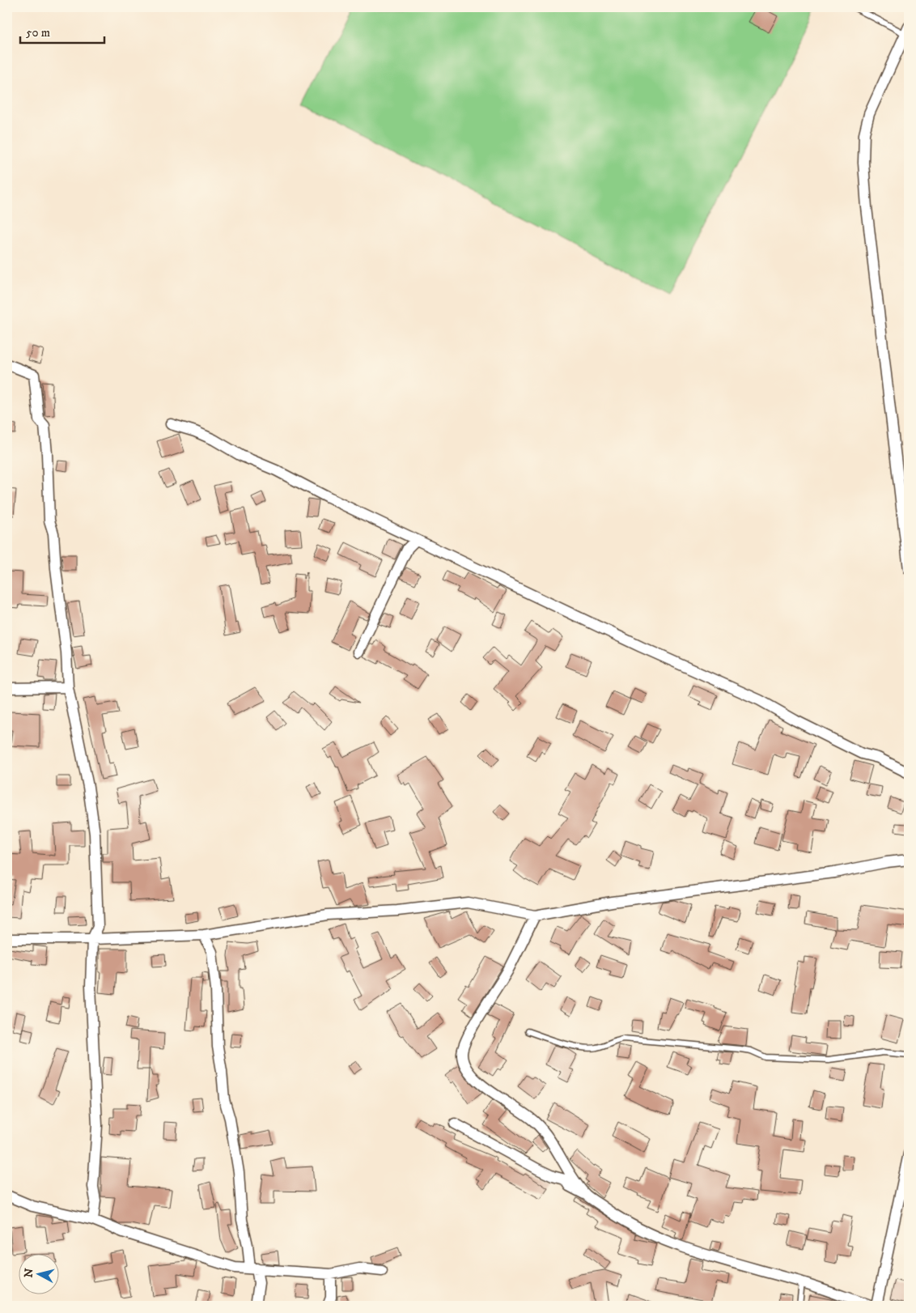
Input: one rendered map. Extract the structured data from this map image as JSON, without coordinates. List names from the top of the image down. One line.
{"scale_bar":"50 m","north":"left"}
